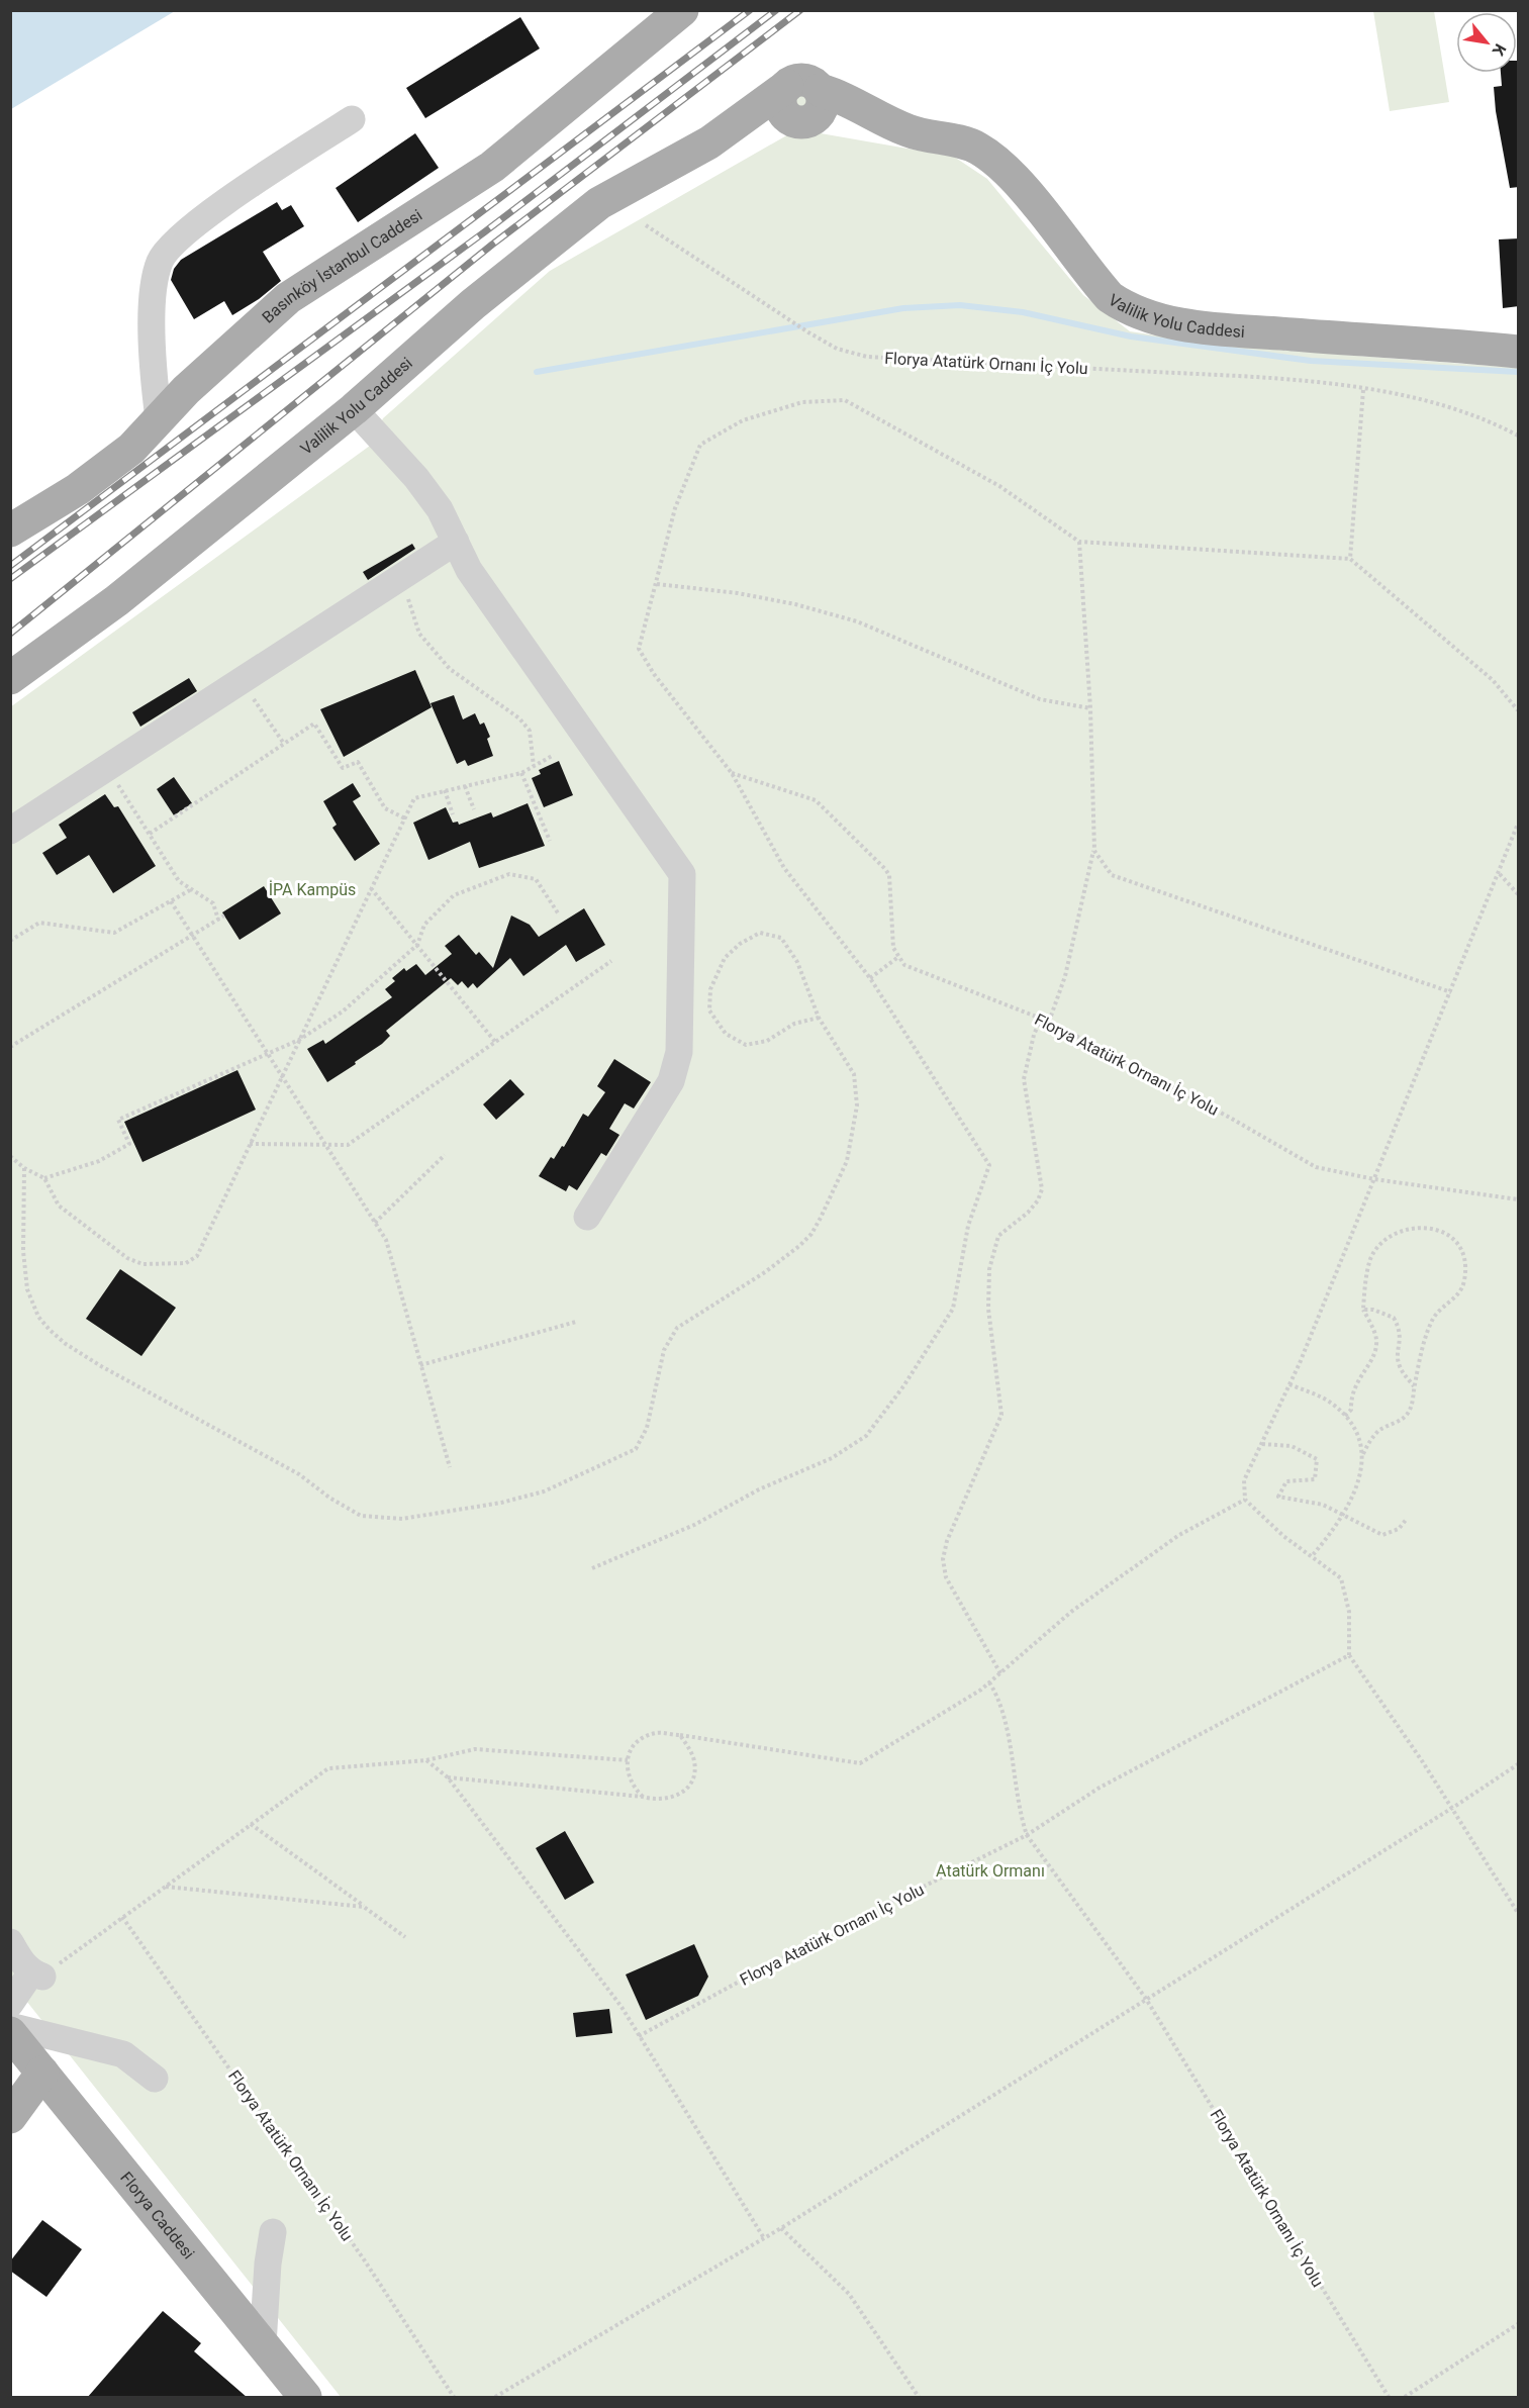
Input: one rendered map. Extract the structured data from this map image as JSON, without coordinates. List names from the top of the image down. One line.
{"streets":{"main road":["Basınköy İstanbul Caddesi","Valilik Yolu Caddesi","Florya Caddesi"],"path":["Florya Atatürk Ornanı İç Yolu"]},"parks":["İPA Kampüs","Atatürk Ormanı"],"north":"bottom right"}
